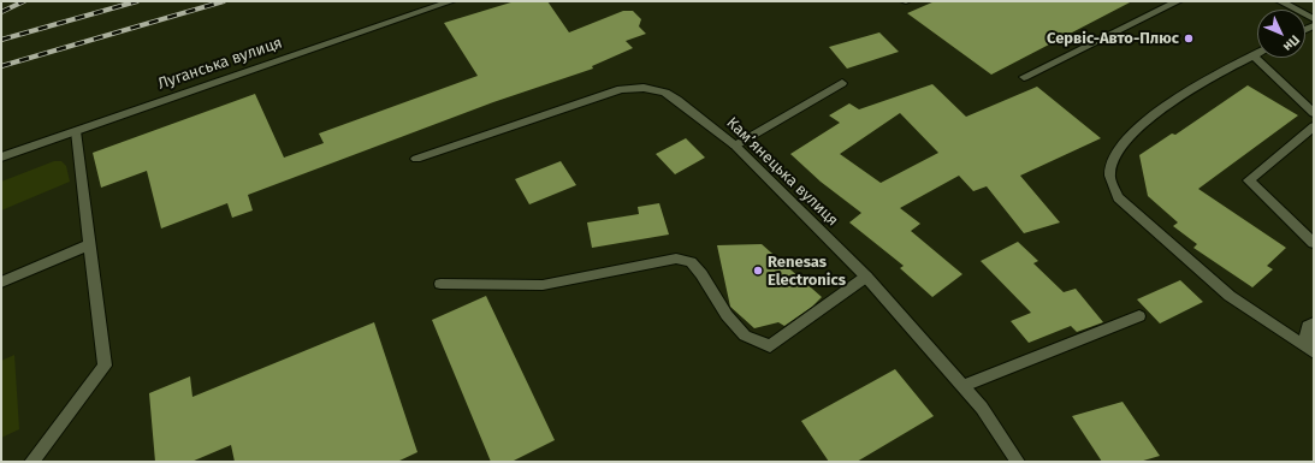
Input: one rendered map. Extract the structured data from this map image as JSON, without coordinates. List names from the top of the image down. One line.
{"streets":{"street":["Луганська вулиця","Камʼянецька вулиця"]},"places":["Сервіс-Авто-Плюс","Renesas Electronics"],"north":"bottom right"}
